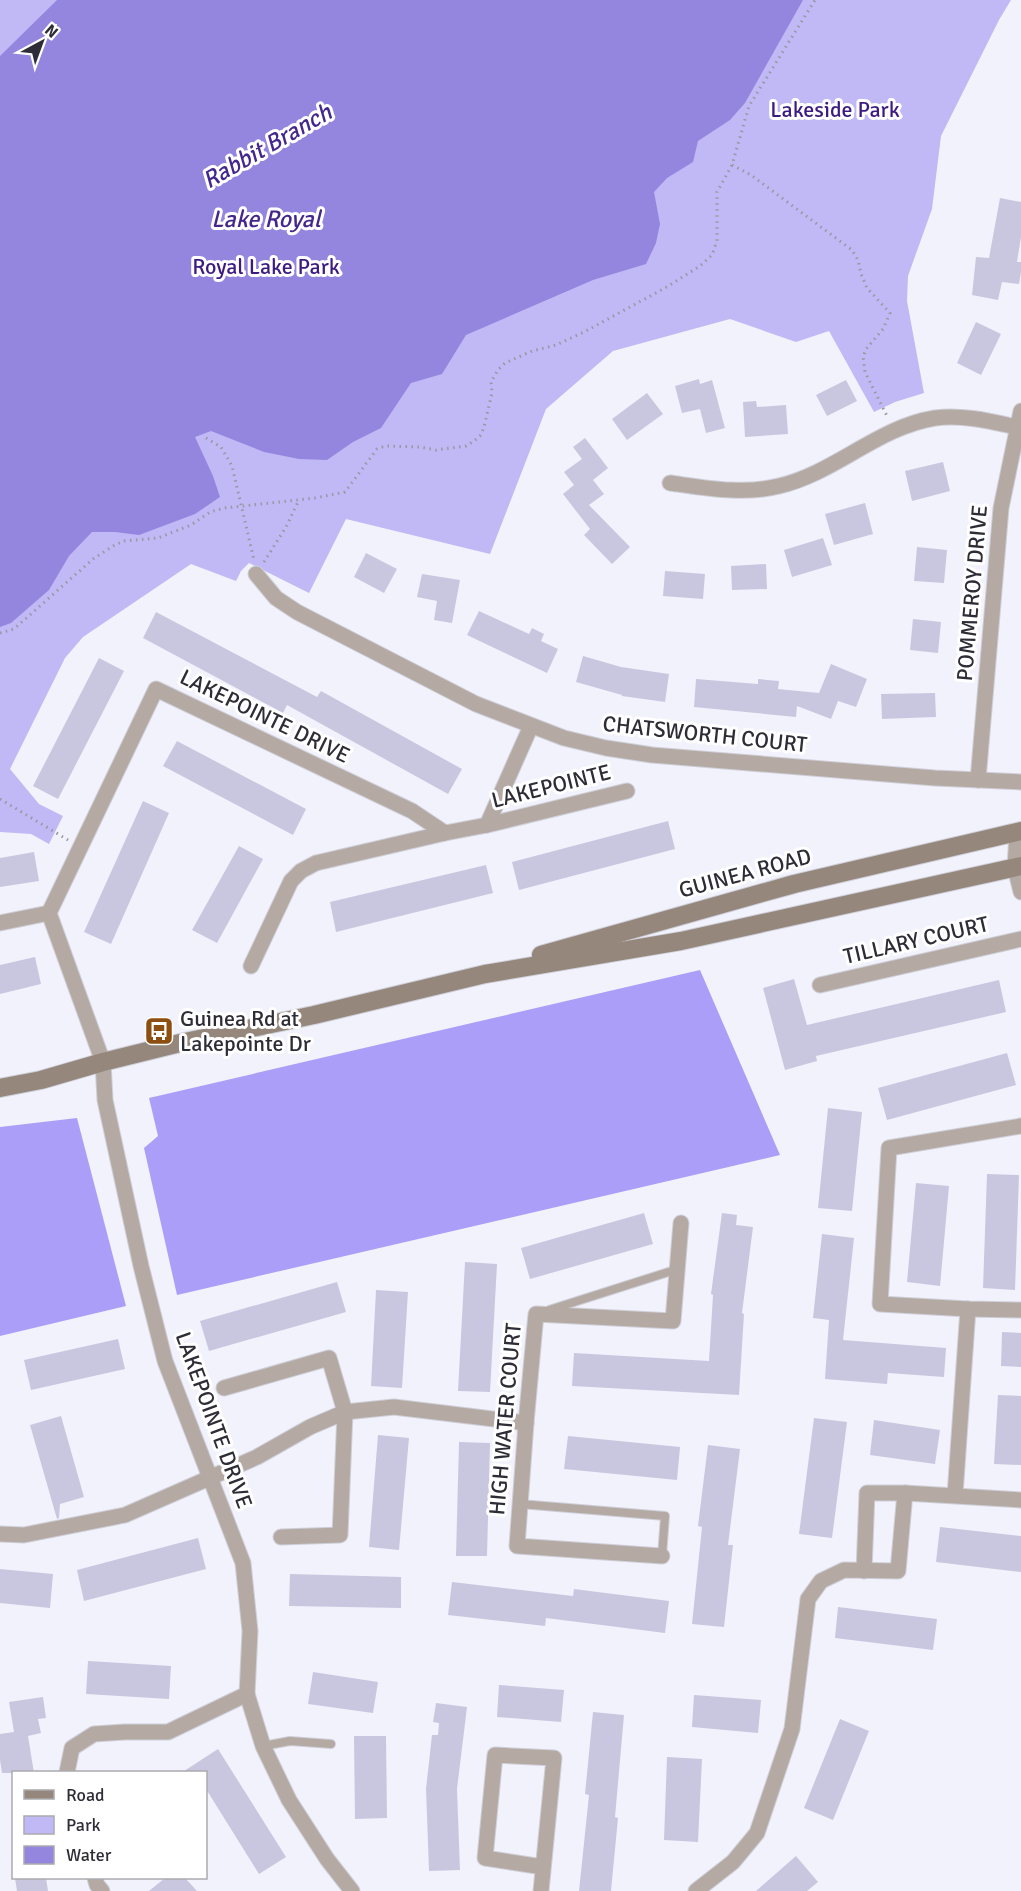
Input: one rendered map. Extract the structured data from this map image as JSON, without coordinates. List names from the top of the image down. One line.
{"streets":{"main road":["GUINEA ROAD"],"street":["POMMEROY DRIVE","LAKEPOINTE DRIVE","CHATSWORTH COURT","LAKEPOINTE","TILLARY COURT","HIGH WATER COURT"]},"crossings":[["POMMEROY DRIVE","CHATSWORTH COURT"],["LAKEPOINTE DRIVE","GUINEA ROAD"]],"water":["Rabbit Branch","Lake Royal"],"parks":["Lakeside Park","Royal Lake Park"],"places":{"bus stop":["Guinea Rd at Lakepointe Dr"]},"legend":["Road","Park","Water"],"north":"top right"}
